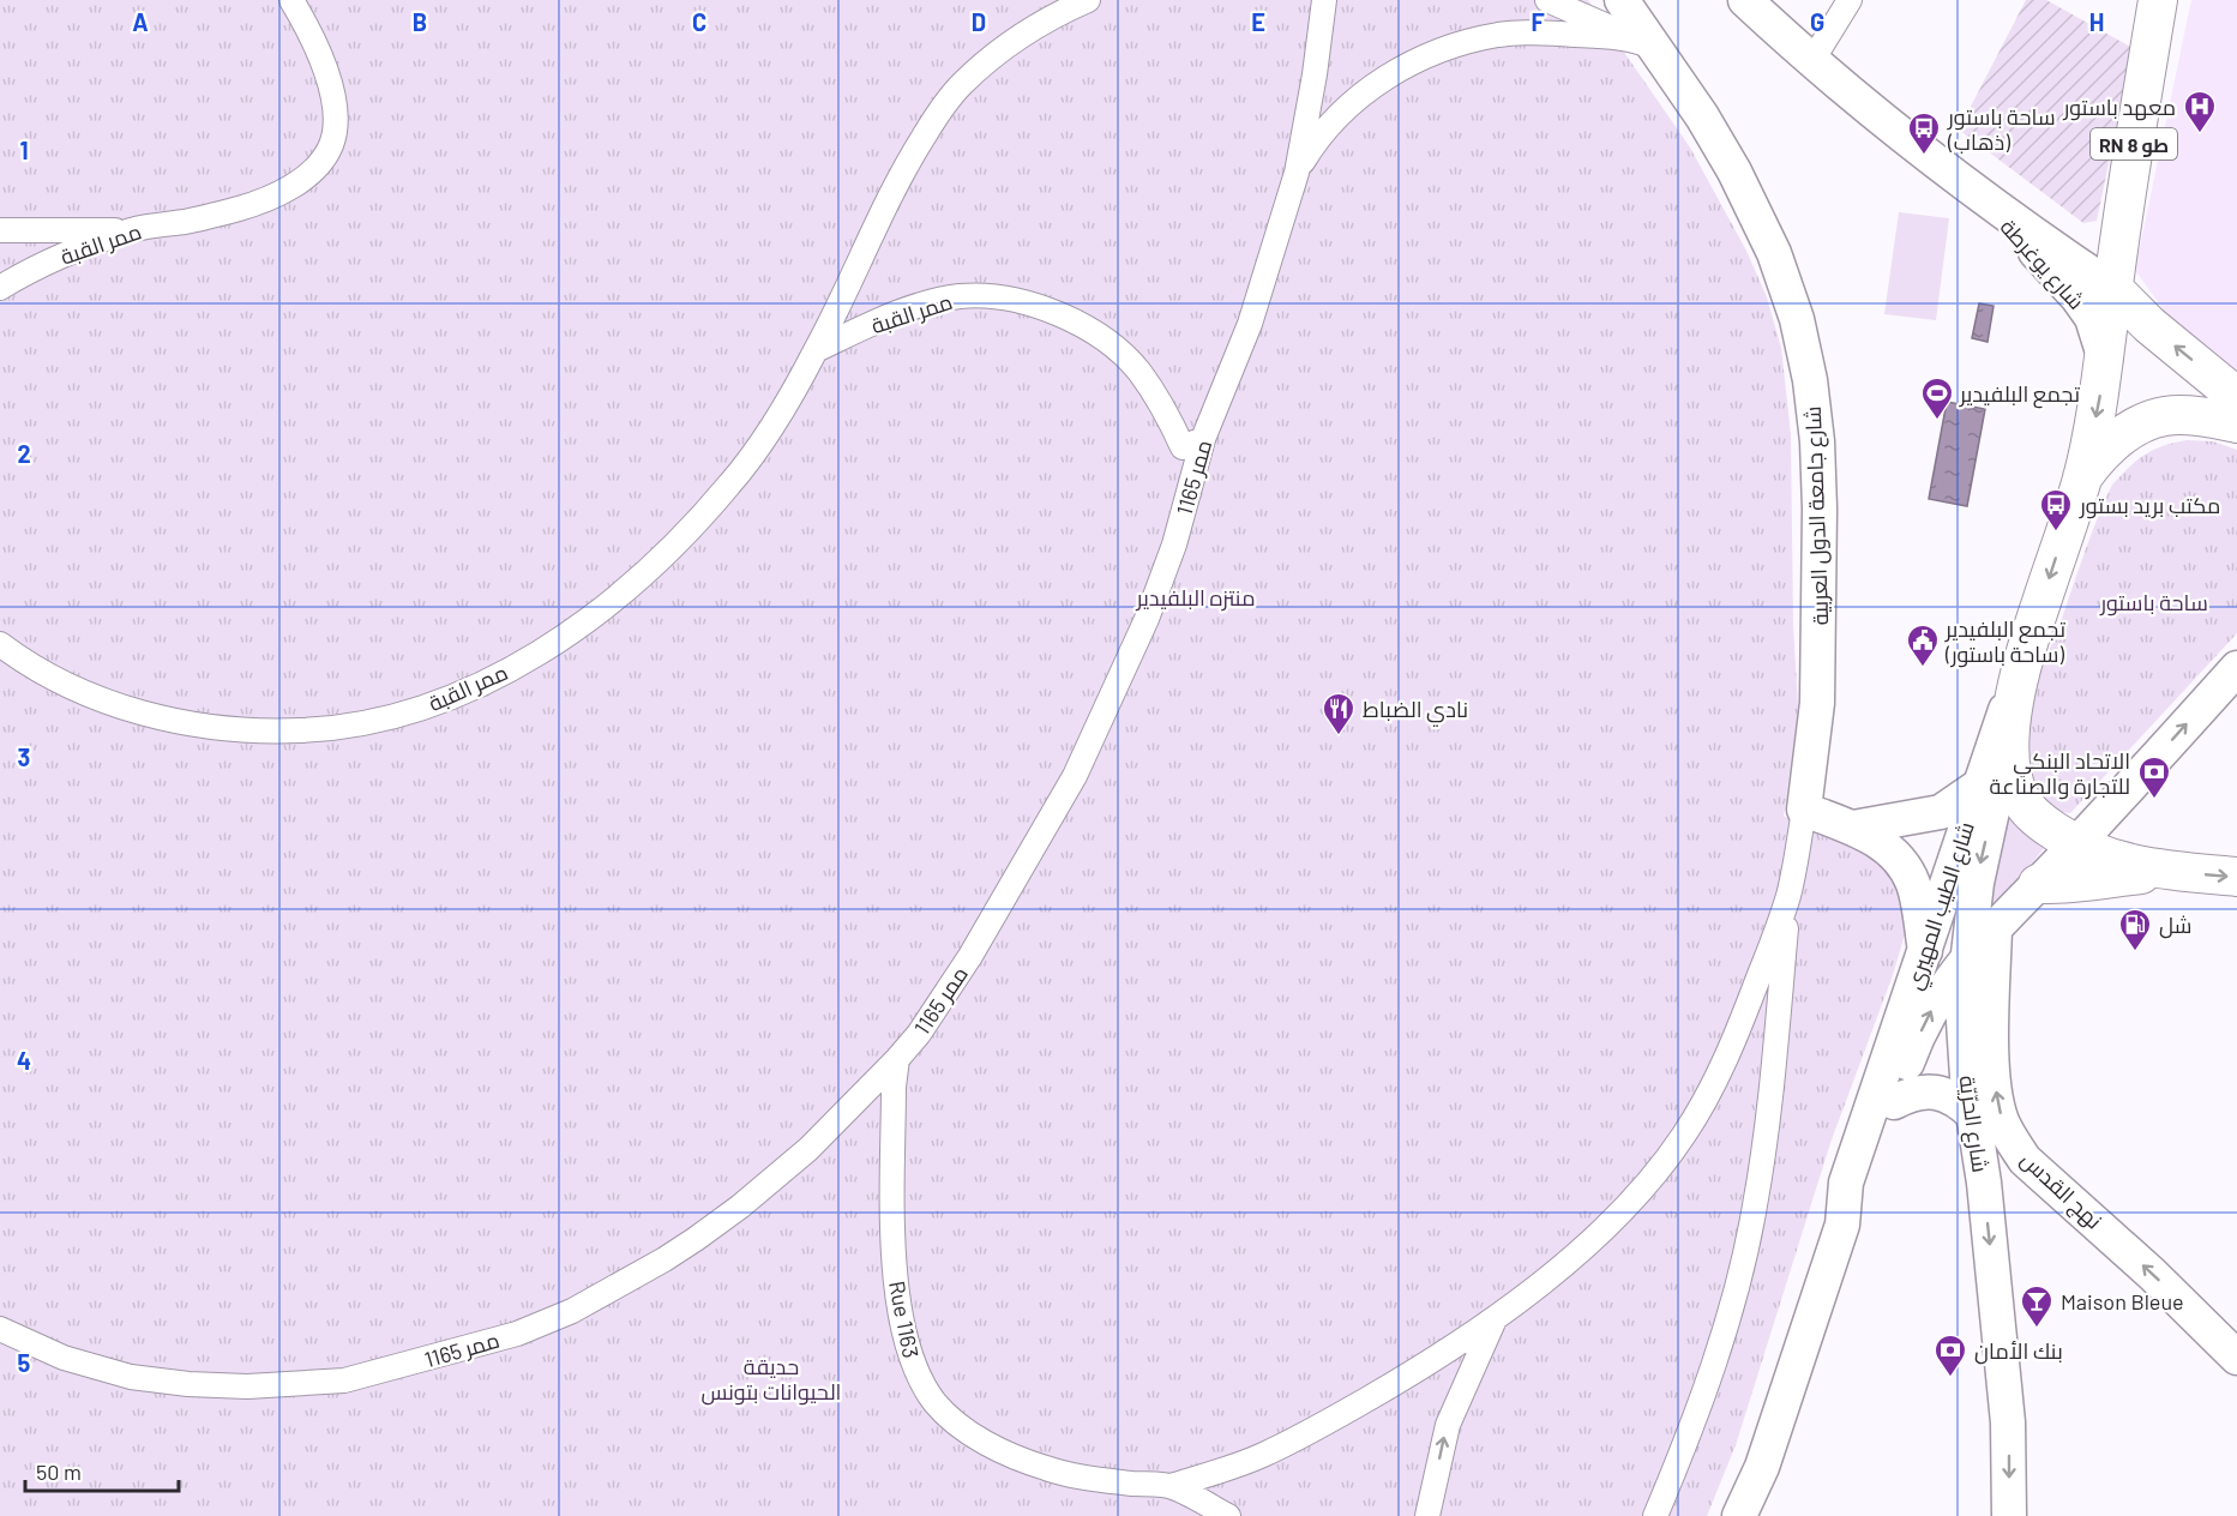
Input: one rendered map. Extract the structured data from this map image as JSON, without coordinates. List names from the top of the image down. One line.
{"streets":{"main road":["RN 8 طو","شارع يوغرطة","شارع جامعة الدول العربية","شارع الطيب المهيري","شارع الحرّيّة","نهج القدس"],"street":["ممر القبة","ممر 1165","Rue 1163"]},"crossings":[["RN 8 طو","شارع يوغرطة"],["RN 8 طو","شارع الطيب المهيري"],["ممر القبة","ممر 1165"],["شارع يوغرطة","شارع الطيب المهيري"],["ممر 1165","Rue 1163"]],"one_way":["شارع الحرّيّة","نهج القدس"],"parks":["منتزه البلفيدير","ساحة باستور","حديقة الحيوانات بتونس"],"places":{"hospital":["معهد باستور"],"bus stop":["ساحة باستور (ذهاب)","مكتب بريد بستور"],"sports":["تجمع البلفيدير"],"public building":["تجمع البلفيدير (ساحة باستور)"],"restaurant":["نادي الضباط"],"bank":["الاتحاد البنكي للتجارة والصناعة","بنك الأمان"],"fuel station":["شل"],"bar":["Maison Bleue"]},"scale_bar":"50 m","grid":{"columns":["A","B","C","D","E","F","G","H"],"rows":["1","2","3","4","5"]}}
